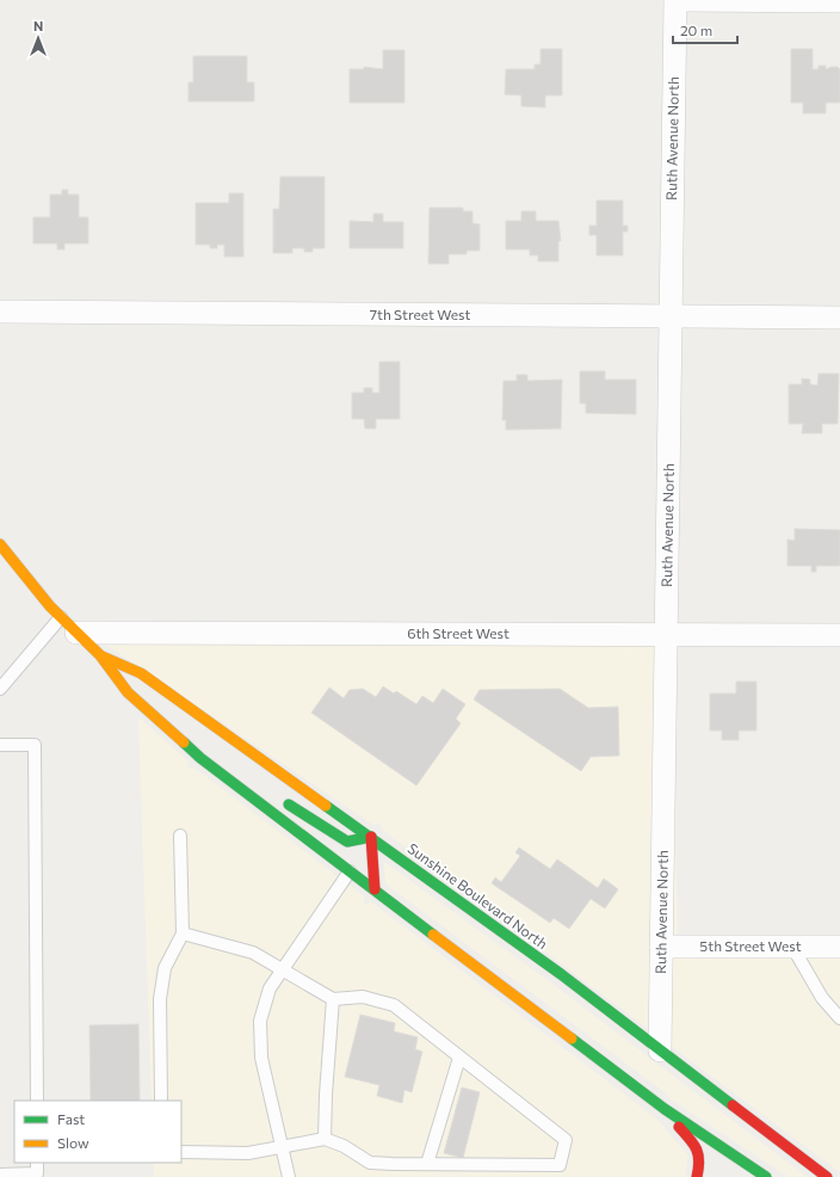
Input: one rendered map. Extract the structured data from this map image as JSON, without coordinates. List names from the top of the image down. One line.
{"streets":{"street":["Ruth Avenue North","7th Street West","6th Street West","Sunshine Boulevard North","5th Street West"]},"crossings":[["Ruth Avenue North","7th Street West"],["Ruth Avenue North","6th Street West"],["Ruth Avenue North","Sunshine Boulevard North"],["Ruth Avenue North","5th Street West"],["6th Street West","Sunshine Boulevard North"]],"legend":["Fast","Slow"],"scale_bar":"20 m","north":"top"}
